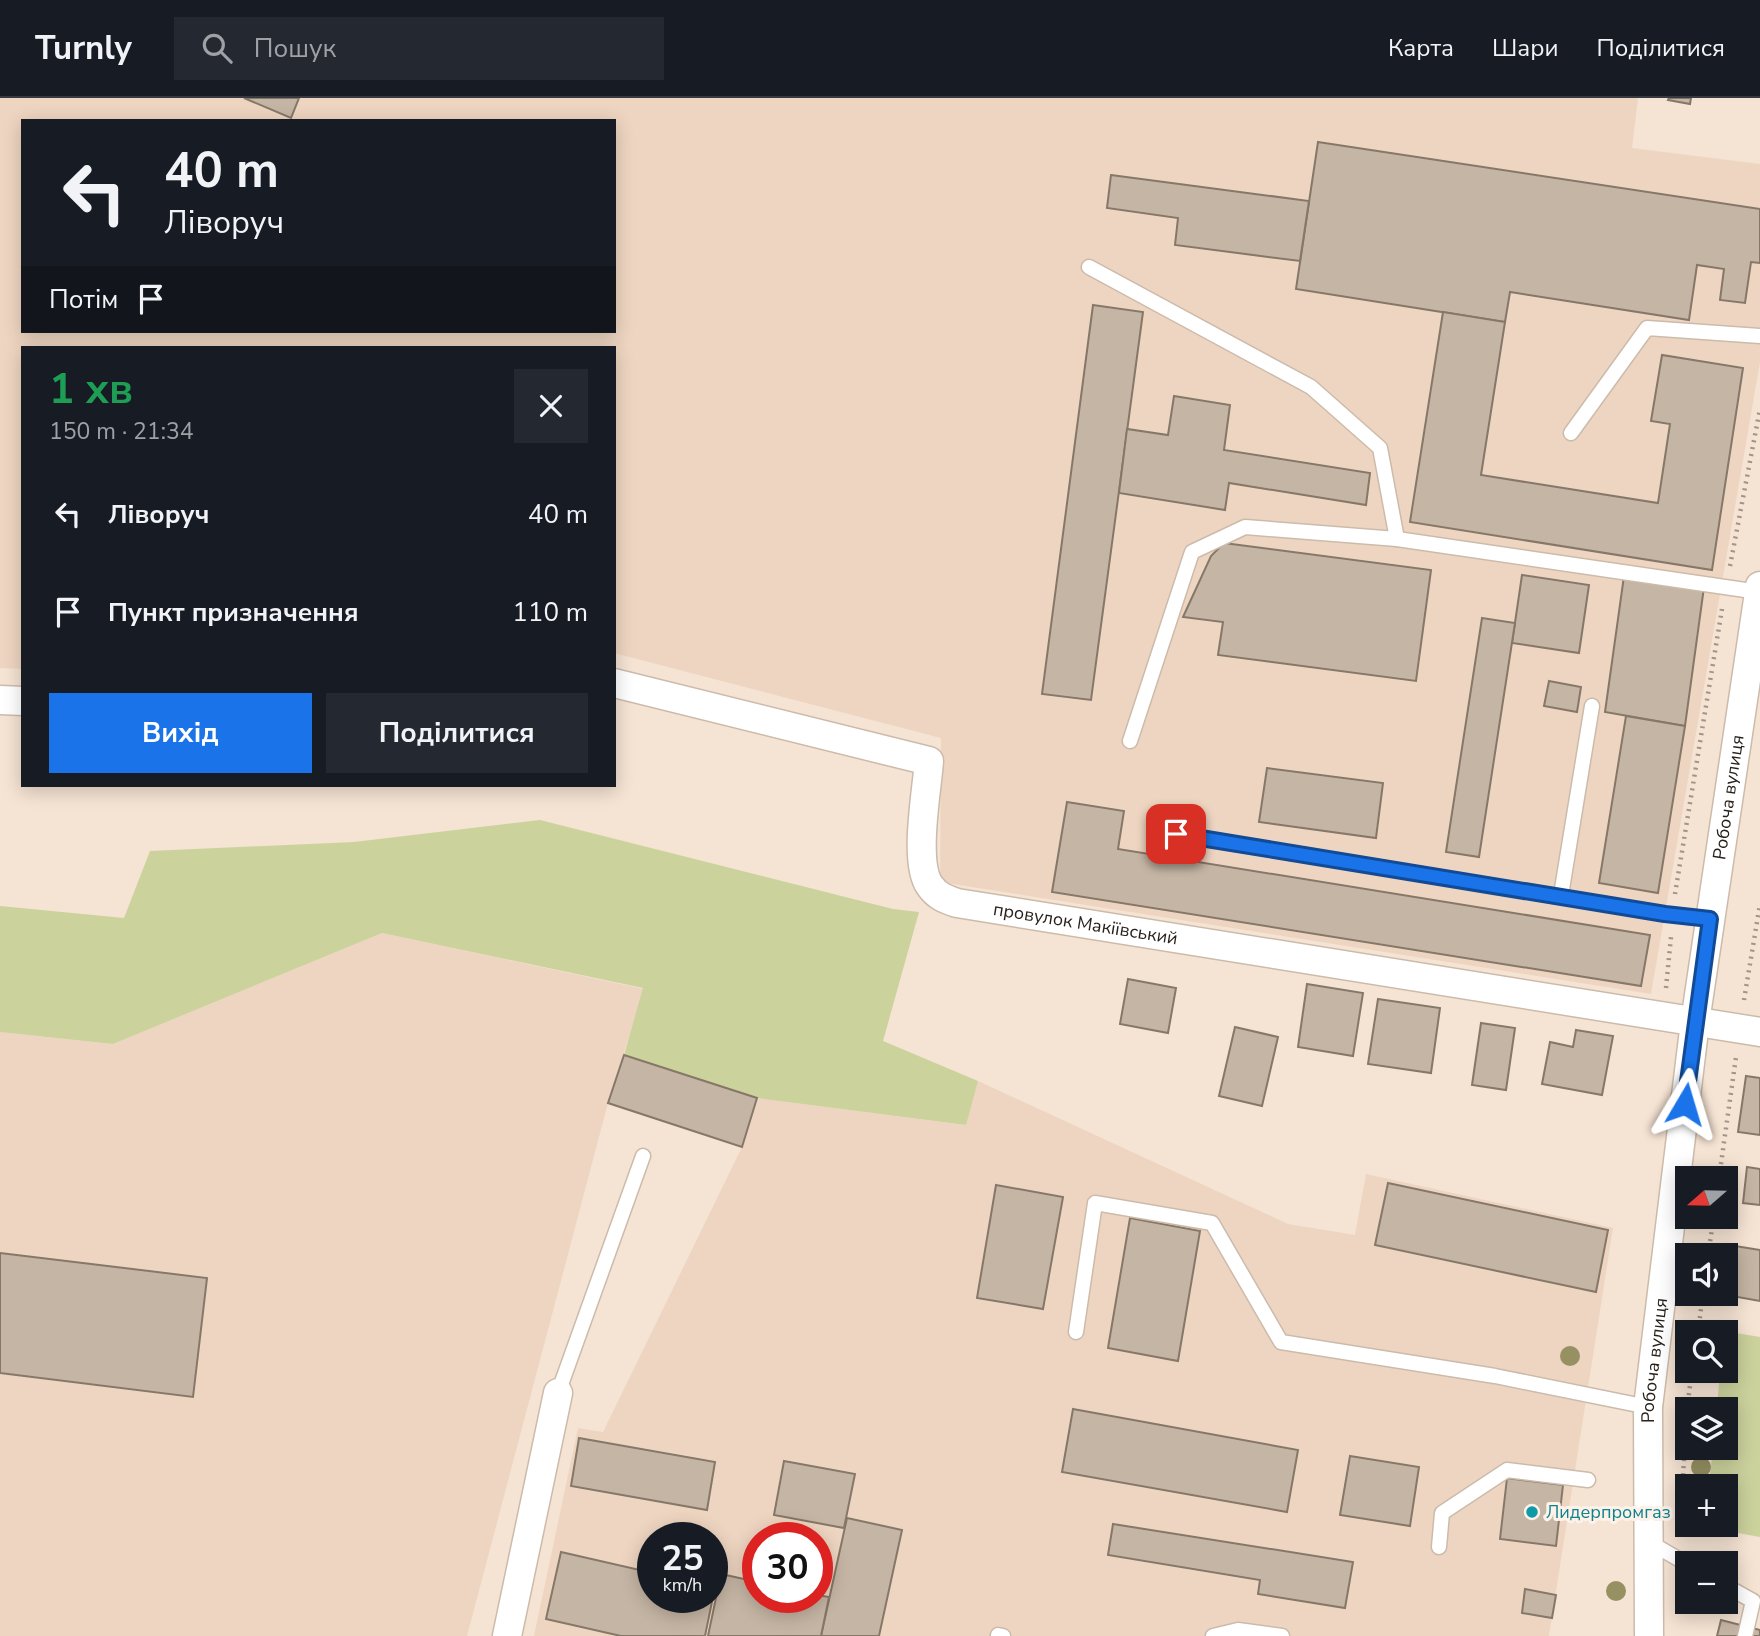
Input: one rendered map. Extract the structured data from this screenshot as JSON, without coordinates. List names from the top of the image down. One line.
{"streets":{"street":["Робоча вулиця","провулок Макіївський"]},"crossings":[["Робоча вулиця","провулок Макіївський"]],"places":["Лидерпромгаз"],"north":"left","page":{"header":"Turnly","search":"Пошук","nav":["Карта","Шари","Поділитися"],"turn":["40 m","Ліворуч"],"then":"Потім","heading":["1 хв","150 m · 21:34"],"list":[{"name":"Ліворуч","value":"40 m"},{"name":"Пункт призначення","value":"110 m"}],"buttons":["Вихід","Поділитися"],"map_buttons":["+","−"],"speed":"25 km/h","limit":"30"}}
